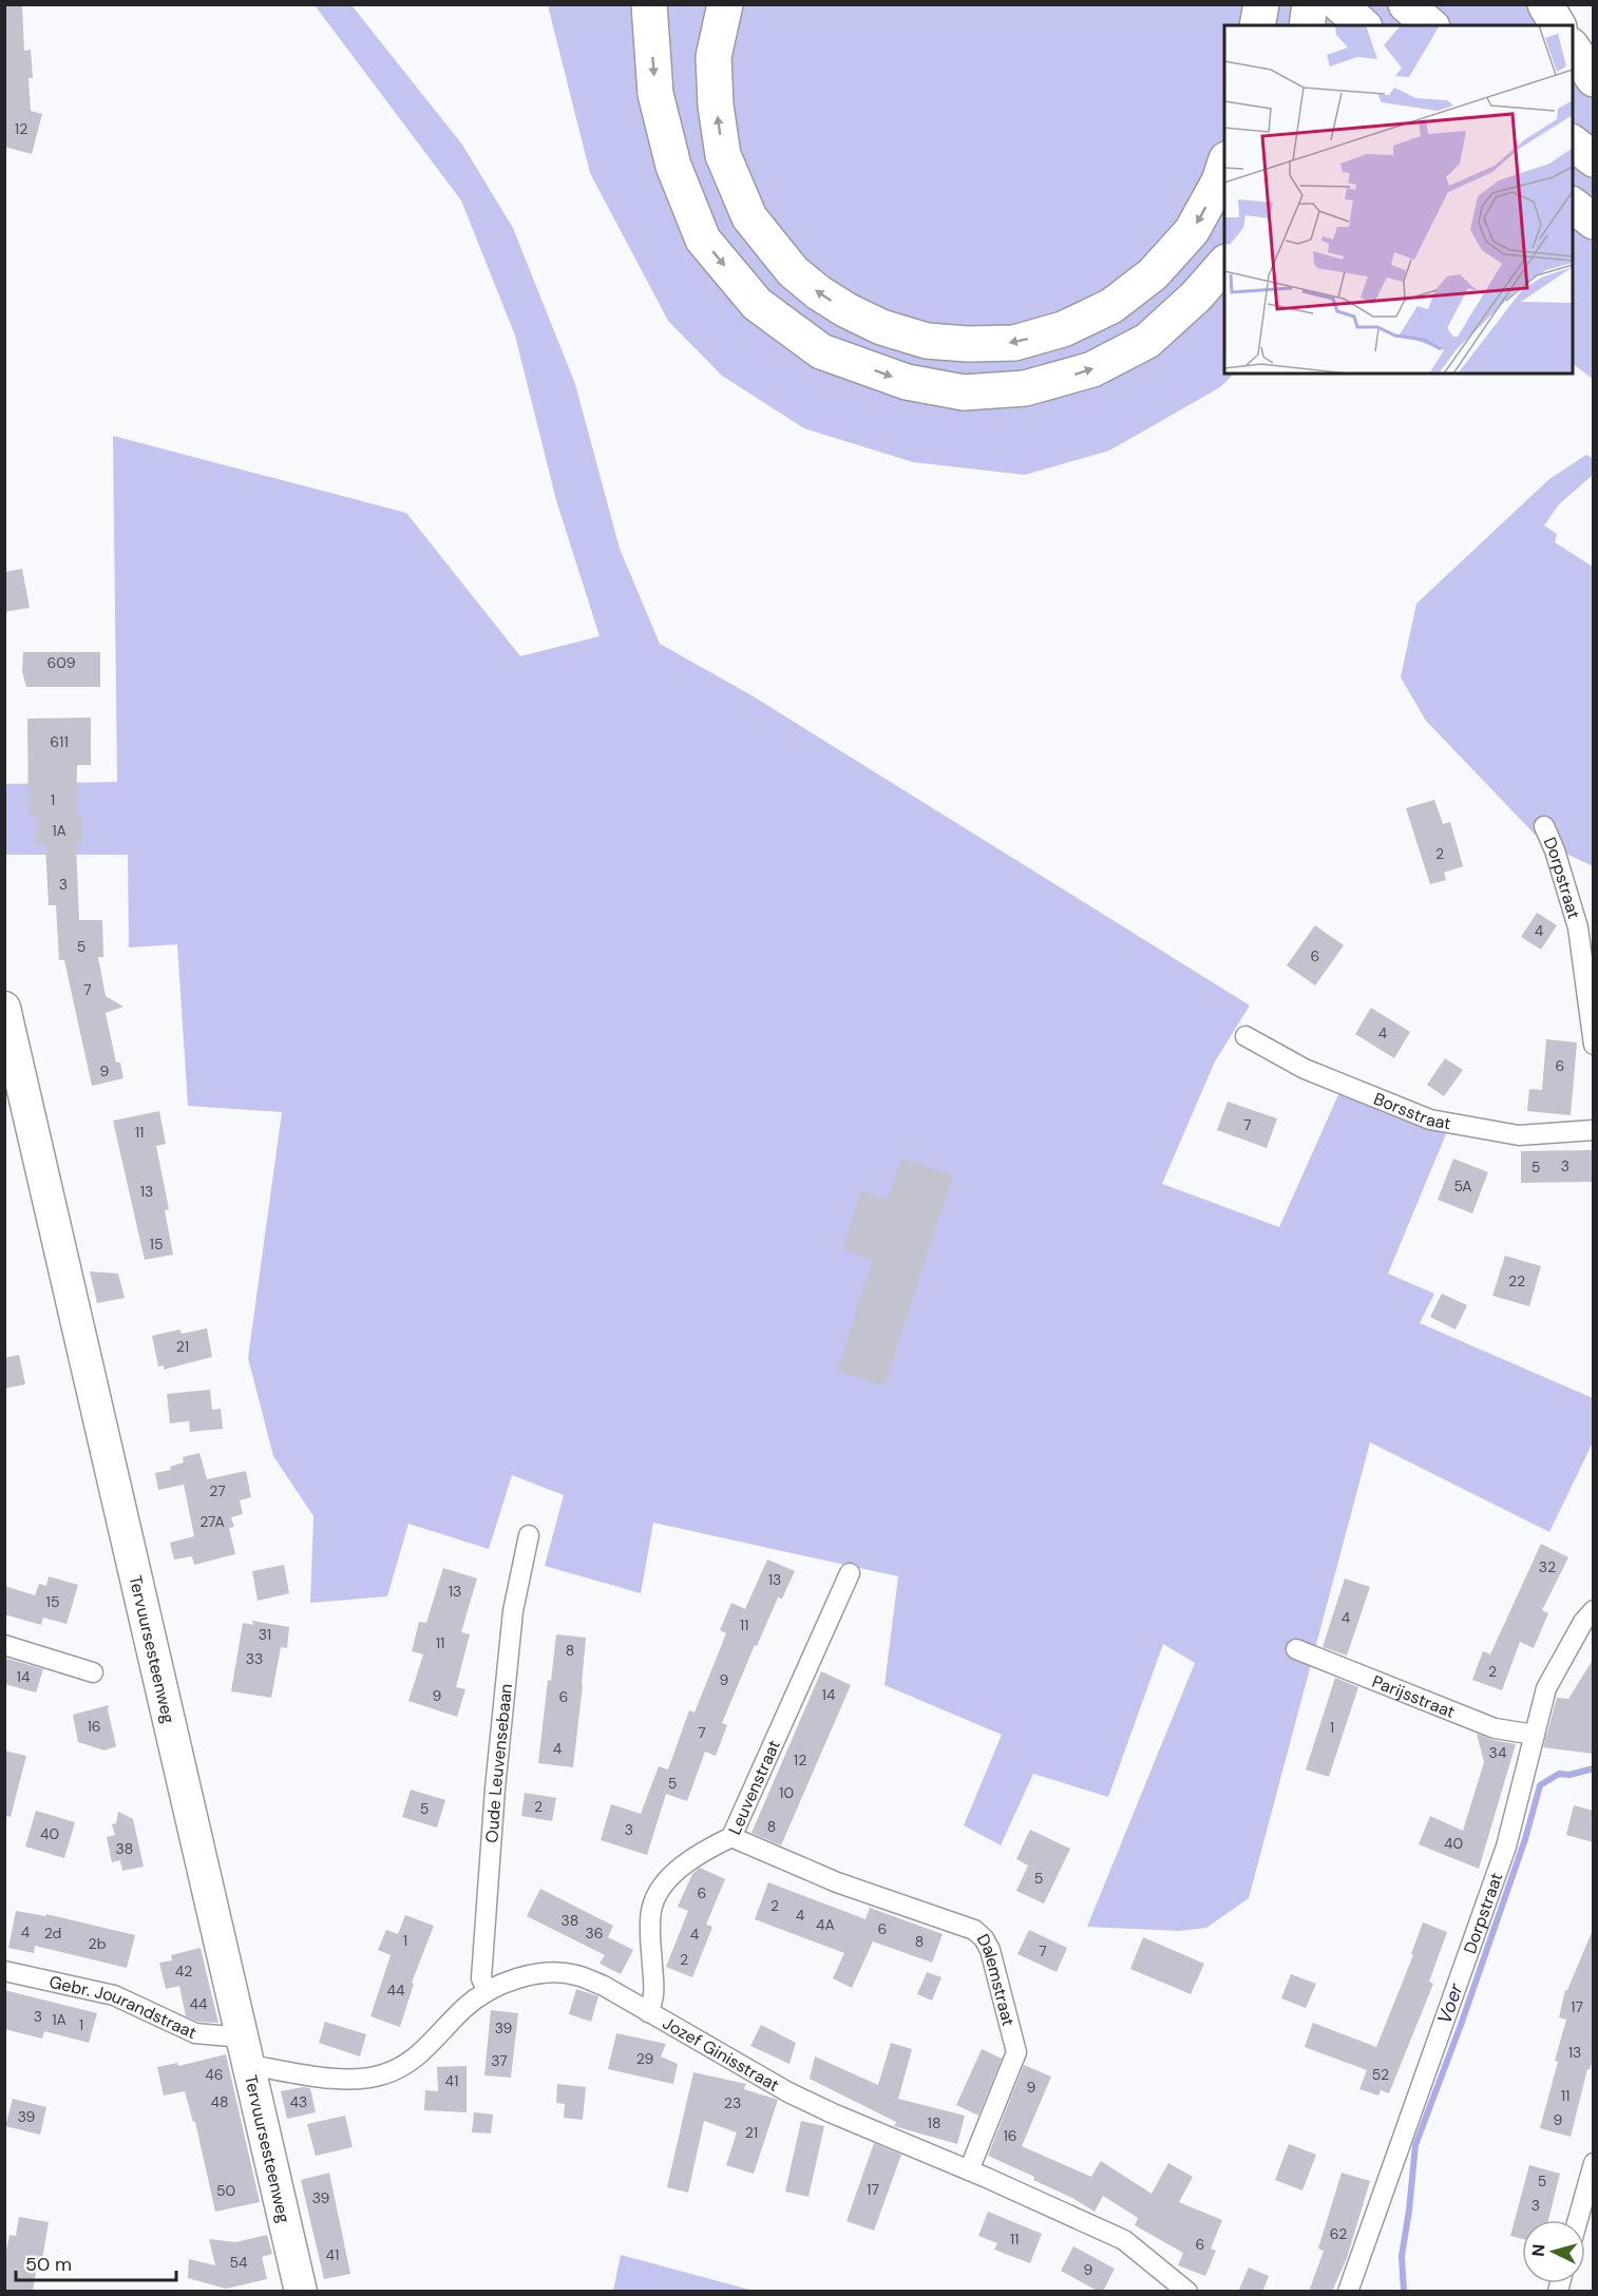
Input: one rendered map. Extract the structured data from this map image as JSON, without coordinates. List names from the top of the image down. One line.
{"streets":{"main road":["Tervuursesteenweg"],"street":["Dorpstraat","Borsstraat","Parijsstraat","Oude Leuvensebaan","Leuvenstraat","Dalemstraat","Gebr. Jourandstraat","Jozef Ginisstraat"]},"crossings":[["Dorpstraat","Parijsstraat"],["Tervuursesteenweg","Gebr. Jourandstraat"],["Tervuursesteenweg","Jozef Ginisstraat"],["Oude Leuvensebaan","Jozef Ginisstraat"],["Leuvenstraat","Dalemstraat"],["Leuvenstraat","Jozef Ginisstraat"],["Dalemstraat","Jozef Ginisstraat"],["Gebr. Jourandstraat","Jozef Ginisstraat"]],"water":["Voer"],"house_numbers":["12","609","611","1","1A","2","3","4","5","6","7","4","6","9","7","11","3","5","5A","13","15","22","21","27","27A","32","13","13","15","4","11","31","11","8","33","2","14","9","14","9","6","16","1","7","4","34","12","5","10","2","5","8","3","40","40","38","5","6","2","4","38","4A","6","4","2d","36","4","1","8","2b","7","2","42","44","44","17","3","1A","1","39","13","29","37","46","52","41","9","11","48","43","23","39","9","18","21","16","5","17","50","39","3","62","11","6","41","54","9"],"scale_bar":"50 m","north":"left"}
